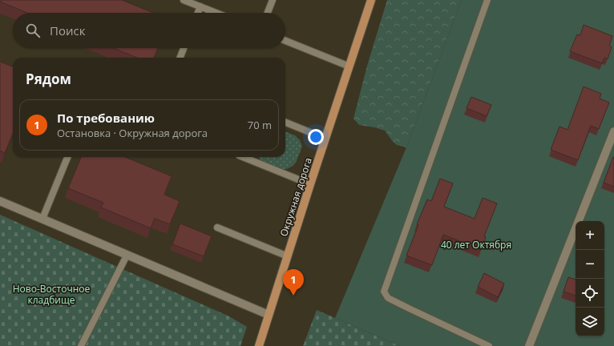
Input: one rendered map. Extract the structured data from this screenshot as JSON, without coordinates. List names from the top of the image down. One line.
{"streets":{"main road":["Окружная дорога"]},"parks":["40 лет Октября","Ново-Восточное кладбище"],"page":{"search":"Поиск","heading":"Рядом","list":[{"mark":"1","name":"По требованию","note":"Остановка · Окружная дорога","value":"70 m"}],"map_buttons":["+","−"],"pins":"1"}}
